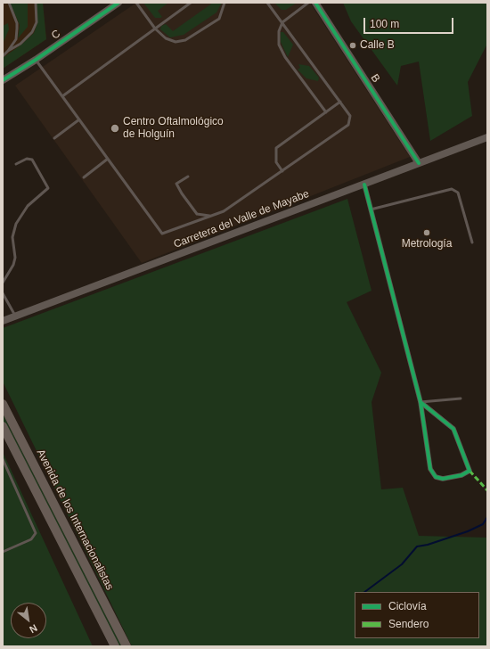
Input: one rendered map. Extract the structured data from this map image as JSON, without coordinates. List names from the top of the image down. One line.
{"streets":{"highway":["Avenida de los Internacionalistas"],"main road":["C","B","Carretera del Valle de Mayabe"]},"crossings":[["B","Carretera del Valle de Mayabe"]],"places":["Calle B","Centro Oftalmológico de Holguín","Metrología"],"legend":["Ciclovía","Sendero"],"scale_bar":"100 m","north":"bottom right"}
